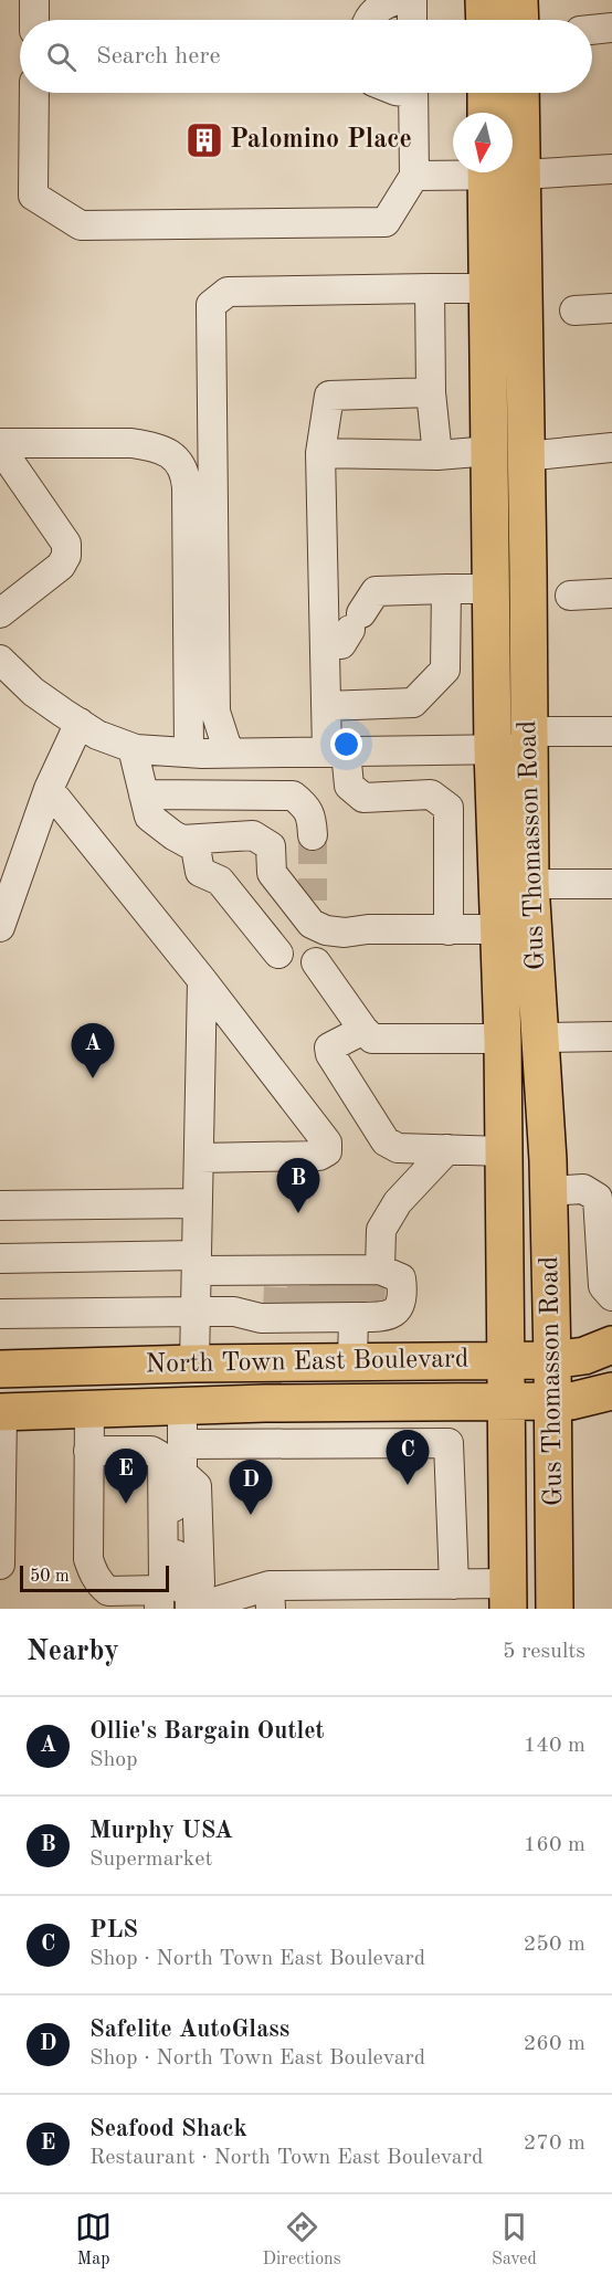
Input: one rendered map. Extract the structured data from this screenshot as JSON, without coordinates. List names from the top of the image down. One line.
{"streets":{"main road":["Gus Thomasson Road","North Town East Boulevard"]},"crossings":[["Gus Thomasson Road","North Town East Boulevard"]],"places":{"building":["Palomino Place"]},"scale_bar":"50 m","north":"bottom","page":{"search":"Search here","pins":["A","B","C","E","D"],"scale":"50 m","heading":["Nearby","5 results"],"list":[{"mark":"A","name":"Ollie's Bargain Outlet","note":"Shop","value":"140 m"},{"mark":"B","name":"Murphy USA","note":"Supermarket","value":"160 m"},{"mark":"C","name":"PLS","note":"Shop · North Town East Boulevard","value":"250 m"},{"mark":"D","name":"Safelite AutoGlass","note":"Shop · North Town East Boulevard","value":"260 m"},{"mark":"E","name":"Seafood Shack","note":"Restaurant · North Town East Boulevard","value":"270 m"}],"nav":["Map","Directions","Saved"]}}
